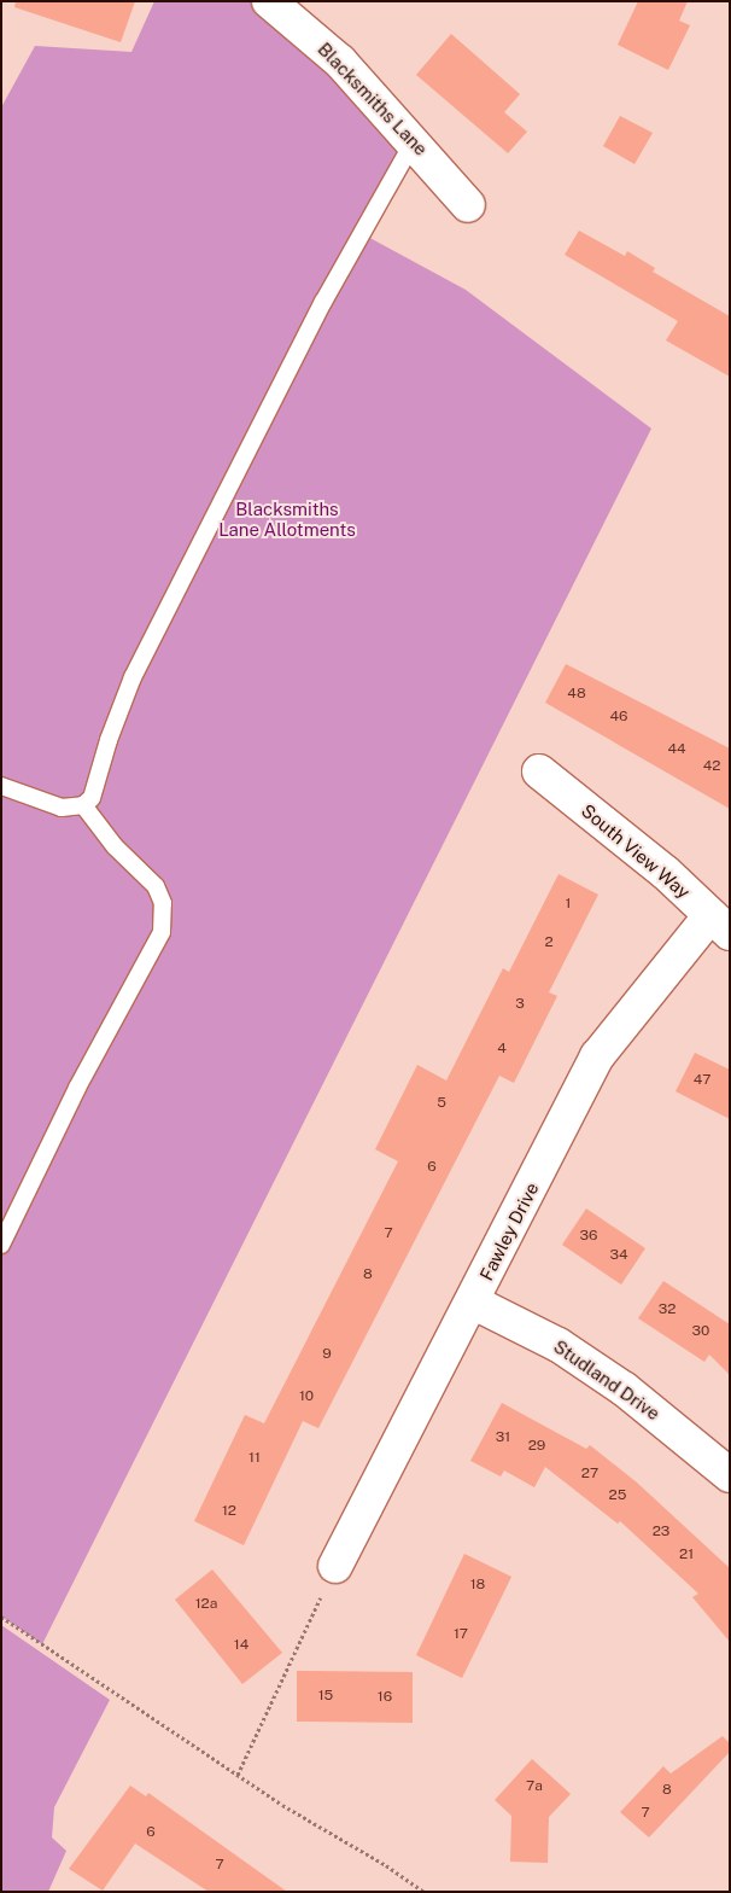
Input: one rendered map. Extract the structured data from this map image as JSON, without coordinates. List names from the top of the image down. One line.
{"streets":{"street":["Blacksmiths Lane","South View Way","Fawley Drive","Studland Drive"]},"crossings":[["South View Way","Fawley Drive"],["Fawley Drive","Studland Drive"]],"parks":["Blacksmiths Lane Allotments"],"house_numbers":["48","46","44","42","1","2","3","4","47","5","6","7","36","34","8","32","30","9","10","31","29","11","27","25","12","23","21","18","12a","17","14","15","16","7a","8","7","6","7"]}
